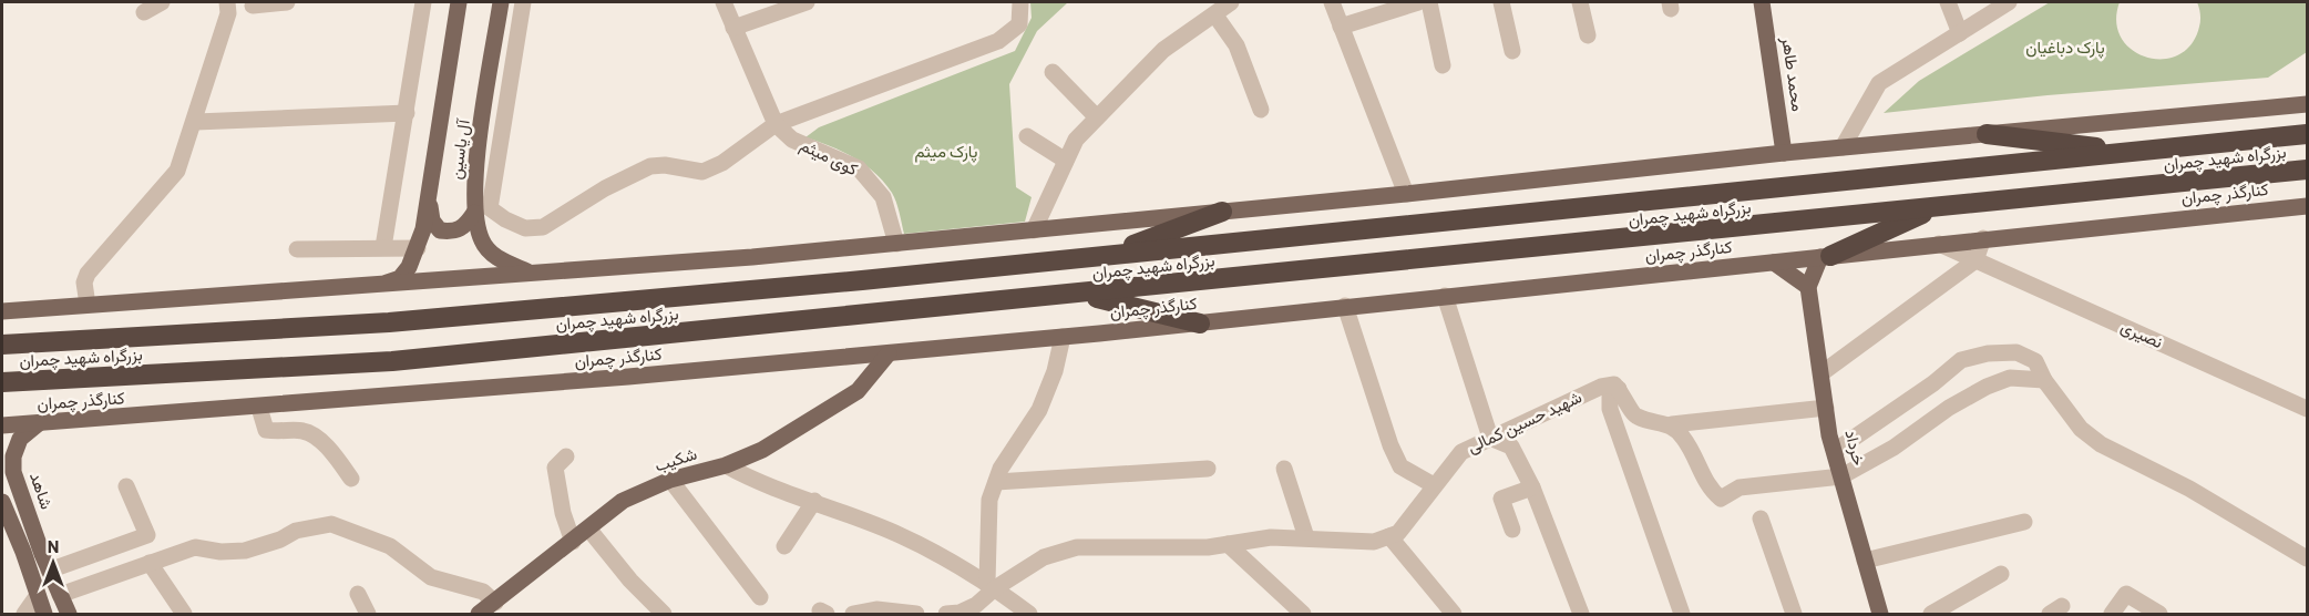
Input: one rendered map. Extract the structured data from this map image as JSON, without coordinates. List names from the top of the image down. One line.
{"streets":{"highway":["بزرگراه شهید چمران"],"main road":["محمد طاهر","آل یاسین","کنارگذر چمران","خرداد","شکیب","شاهد"],"street":["کوی میثم","نصیری","شهید حسین کمالی"]},"crossings":[["کنارگذر چمران","نصیری"],["کنارگذر چمران","شکیب"],["کنارگذر چمران","شاهد"]],"parks":["پارک دباغیان","پارک میثم"],"north":"top"}
